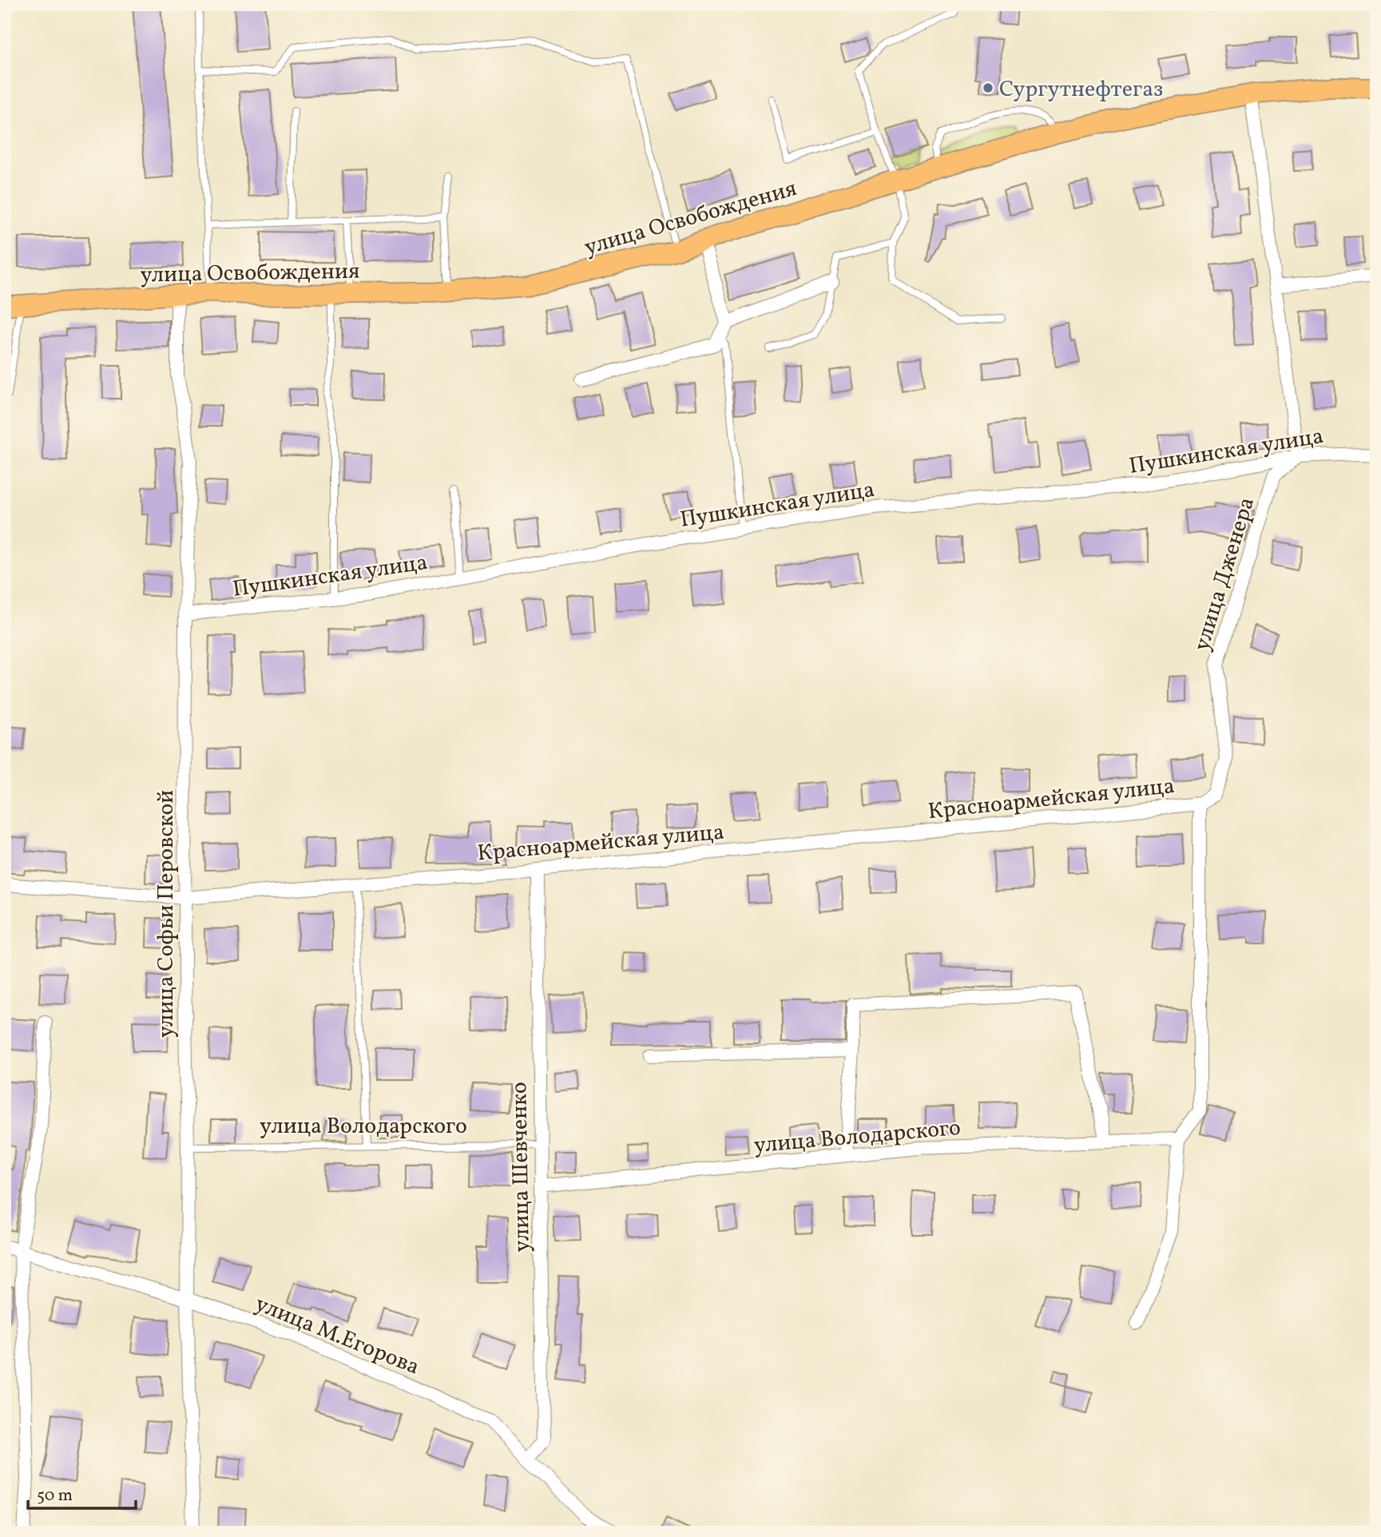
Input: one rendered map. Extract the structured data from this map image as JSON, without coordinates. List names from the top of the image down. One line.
{"streets":{"main road":["улица Освобождения"],"street":["Пушкинская улица","улица Дженера","Красноармейская улица","улица Софьи Перовской","улица Володарского","улица Шевченко","улица М.Егорова"]},"crossings":[["улица Освобождения","улица Софьи Перовской"],["Пушкинская улица","улица Дженера"],["Пушкинская улица","улица Софьи Перовской"],["улица Дженера","Красноармейская улица"],["Красноармейская улица","улица Софьи Перовской"],["Красноармейская улица","улица Шевченко"],["улица Софьи Перовской","улица Володарского"],["улица Софьи Перовской","улица М.Егорова"],["улица Володарского","улица Шевченко"],["улица Шевченко","улица М.Егорова"]],"places":["Сургутнефтегаз"],"scale_bar":"50 m"}
